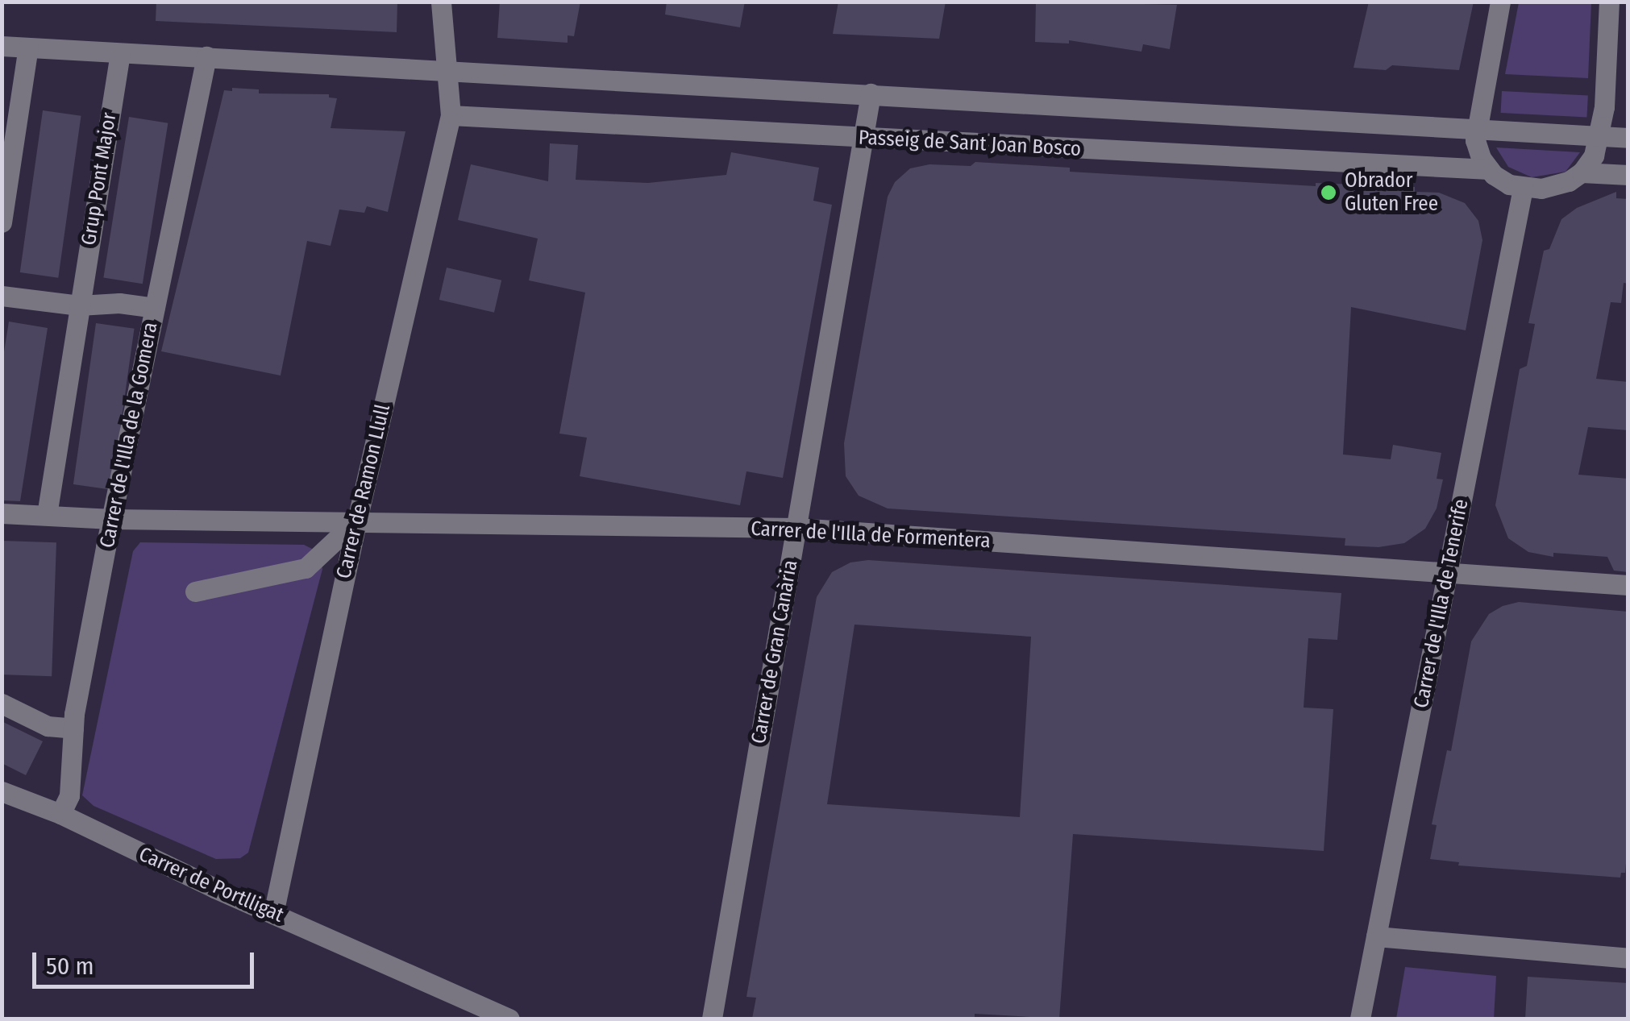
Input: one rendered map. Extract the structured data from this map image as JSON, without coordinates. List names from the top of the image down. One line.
{"streets":{"street":["Passeig de Sant Joan Bosco","Grup Pont Major","Carrer de l'Illa de la Gomera","Carrer de Ramon Llull","Carrer de l'Illa de Formentera","Carrer de l'Illa de Tenerife","Carrer de Gran Canària","Carrer de Portlligat"]},"crossings":[["Passeig de Sant Joan Bosco","Carrer de Ramon Llull"],["Passeig de Sant Joan Bosco","Carrer de Gran Canària"],["Carrer de l'Illa de la Gomera","Carrer de l'Illa de Formentera"],["Carrer de l'Illa de la Gomera","Carrer de Portlligat"],["Carrer de Ramon Llull","Carrer de l'Illa de Formentera"],["Carrer de Ramon Llull","Carrer de Portlligat"],["Carrer de l'Illa de Formentera","Carrer de l'Illa de Tenerife"],["Carrer de l'Illa de Formentera","Carrer de Gran Canària"]],"places":["Obrador Gluten Free"],"scale_bar":"50 m"}
